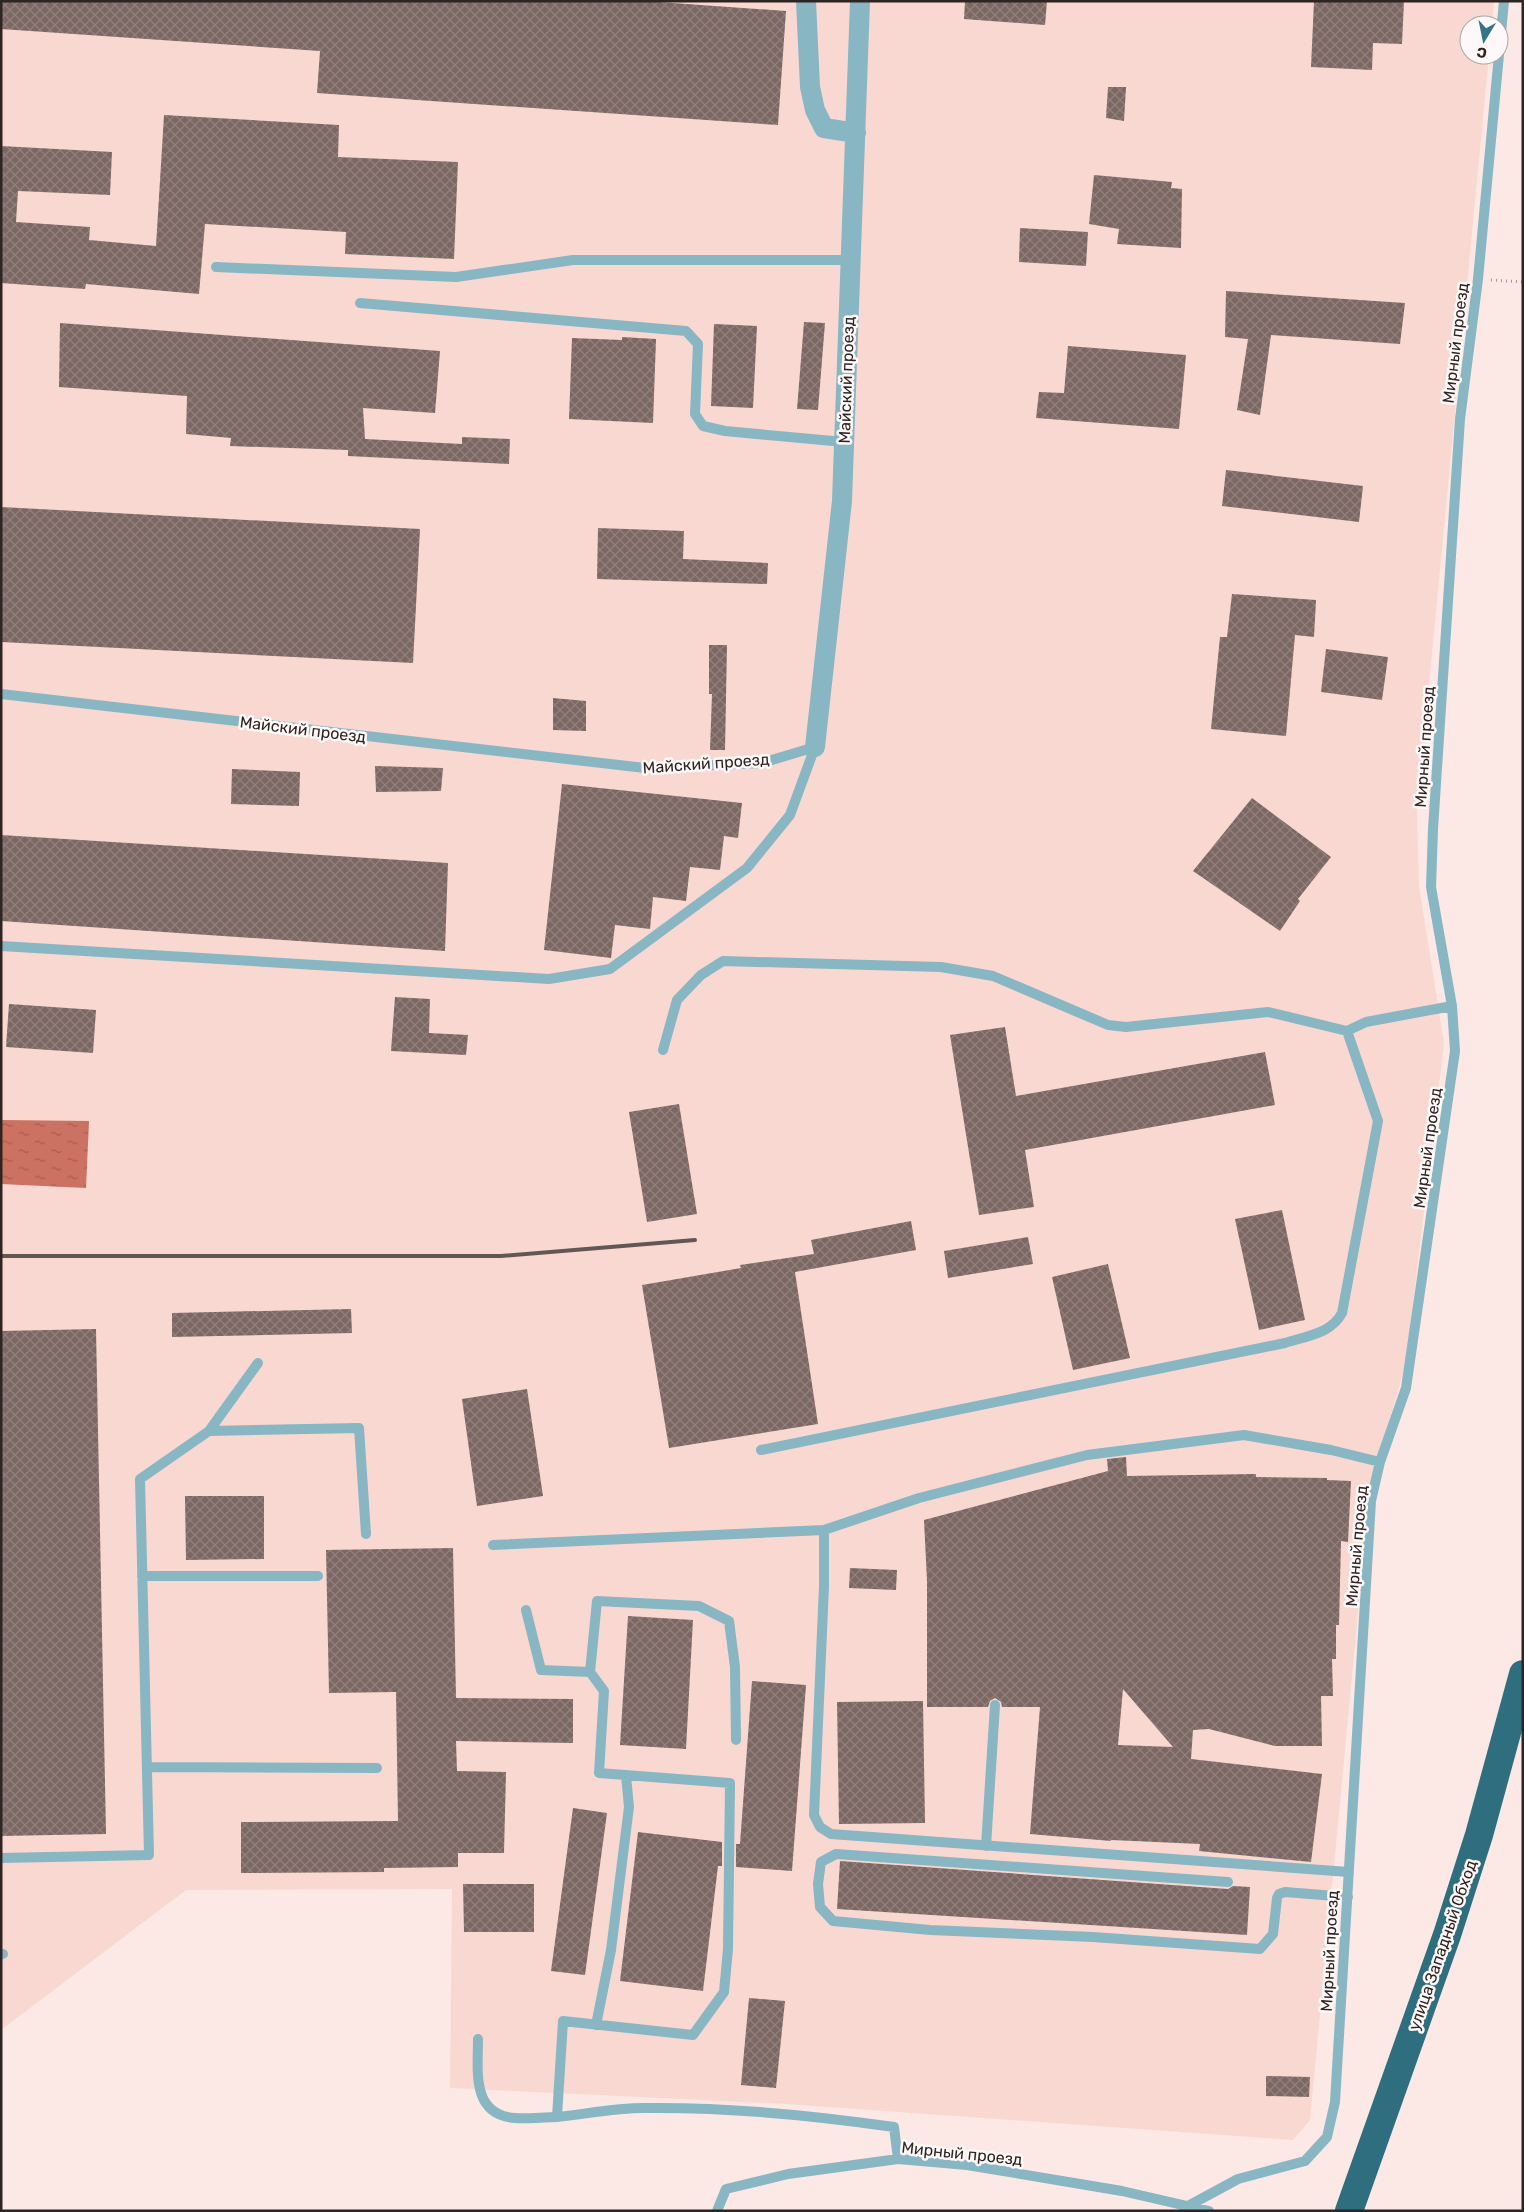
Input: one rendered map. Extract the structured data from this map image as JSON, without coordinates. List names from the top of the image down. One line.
{"streets":{"highway":["улица Западный Обход"],"street":["Майский проезд"],"lane":["Мирный проезд"]},"north":"bottom"}
